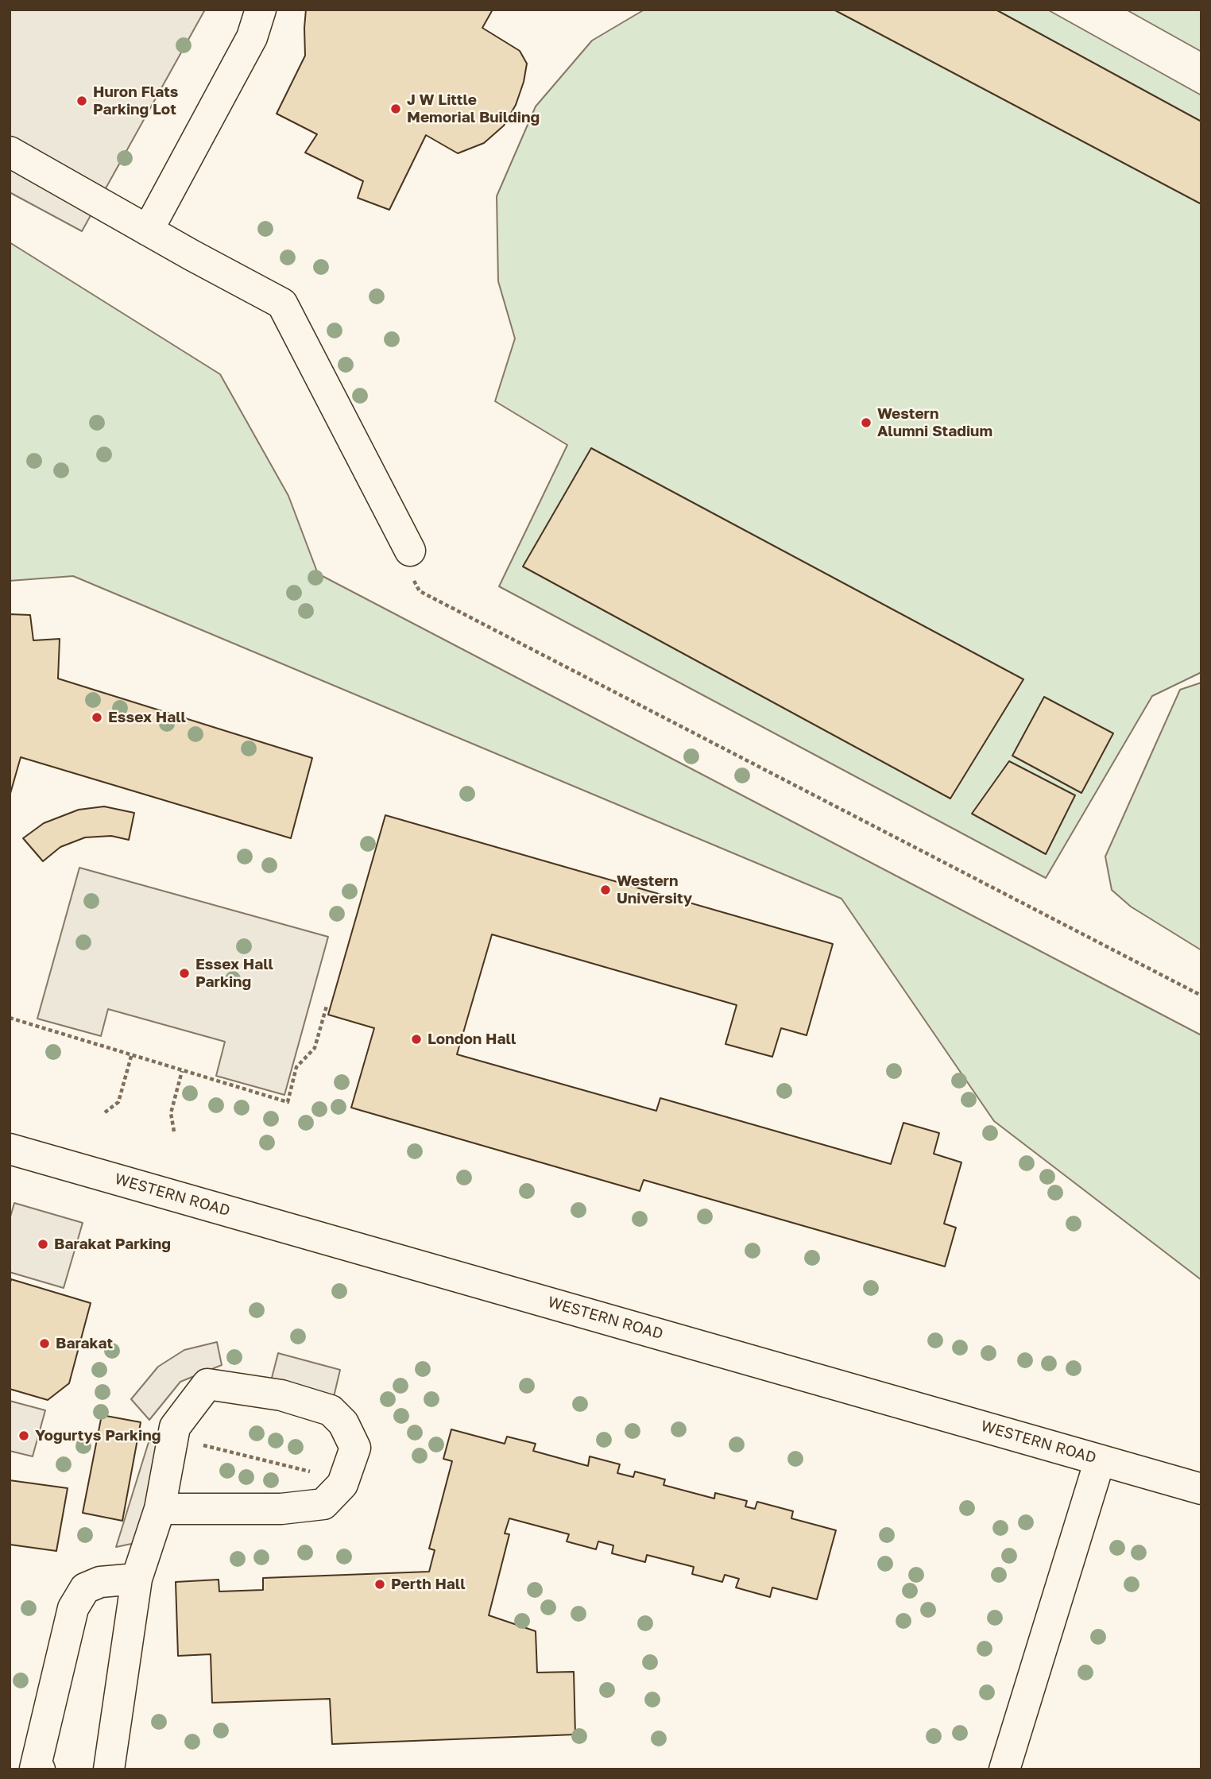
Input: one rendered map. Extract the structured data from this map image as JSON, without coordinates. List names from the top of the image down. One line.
{"streets":{"main road":["WESTERN ROAD"]},"places":["Huron Flats Parking Lot","J W Little Memorial Building","Western Alumni Stadium","Essex Hall","Western University","Essex Hall Parking","London Hall","Barakat Parking","Barakat","Yogurtys Parking","Perth Hall"]}
